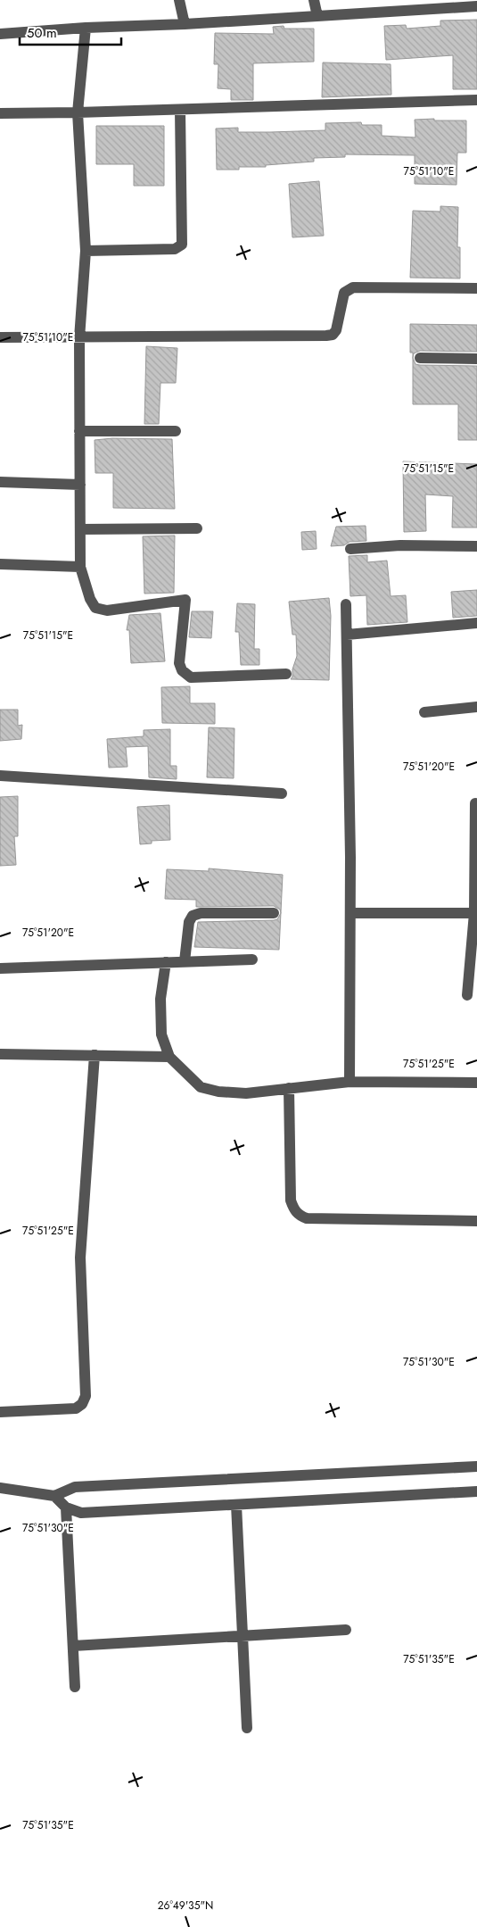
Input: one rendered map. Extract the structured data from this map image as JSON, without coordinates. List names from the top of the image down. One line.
{"scale_bar":"50 m","coordinates":["75°51'10\"E","75°51'15\"E","75°51'20\"E","75°51'25\"E","75°51'30\"E","75°51'35\"E","26°49'35\"N"]}
